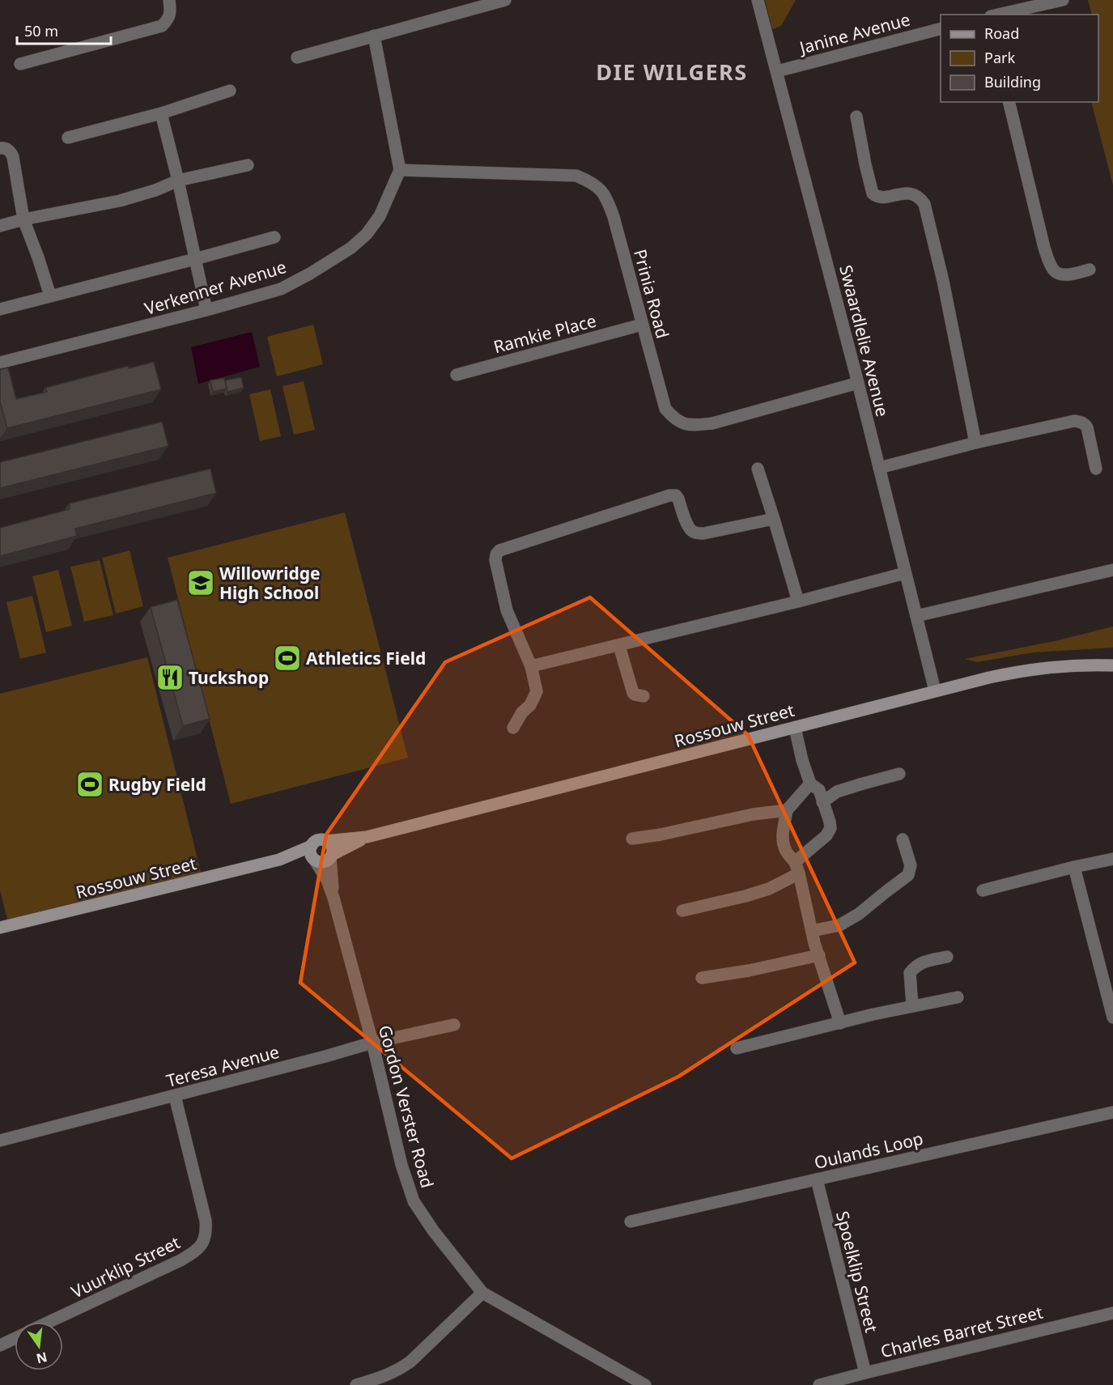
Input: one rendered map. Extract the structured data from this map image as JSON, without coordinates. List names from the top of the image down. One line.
{"streets":{"main road":["Rossouw Street"],"street":["Janine Avenue","Verkenner Avenue","Prinia Road","Ramkie Place","Swaardlelie Avenue","Teresa Avenue","Gordon Verster Road","Oulands Loop","Vuurklip Street","Spoelklip Street","Charles Barret Street"]},"crossings":[["Janine Avenue","Swaardlelie Avenue"],["Verkenner Avenue","Prinia Road"],["Prinia Road","Ramkie Place"],["Prinia Road","Swaardlelie Avenue"],["Swaardlelie Avenue","Rossouw Street"],["Rossouw Street","Gordon Verster Road"],["Teresa Avenue","Gordon Verster Road"],["Teresa Avenue","Vuurklip Street"],["Oulands Loop","Spoelklip Street"],["Spoelklip Street","Charles Barret Street"]],"districts":["DIE WILGERS"],"places":{"school or university":["Willowridge High School"],"sports":["Athletics Field","Rugby Field"],"restaurant":["Tuckshop"]},"legend":["Road","Park","Building"],"scale_bar":"50 m","north":"bottom"}
